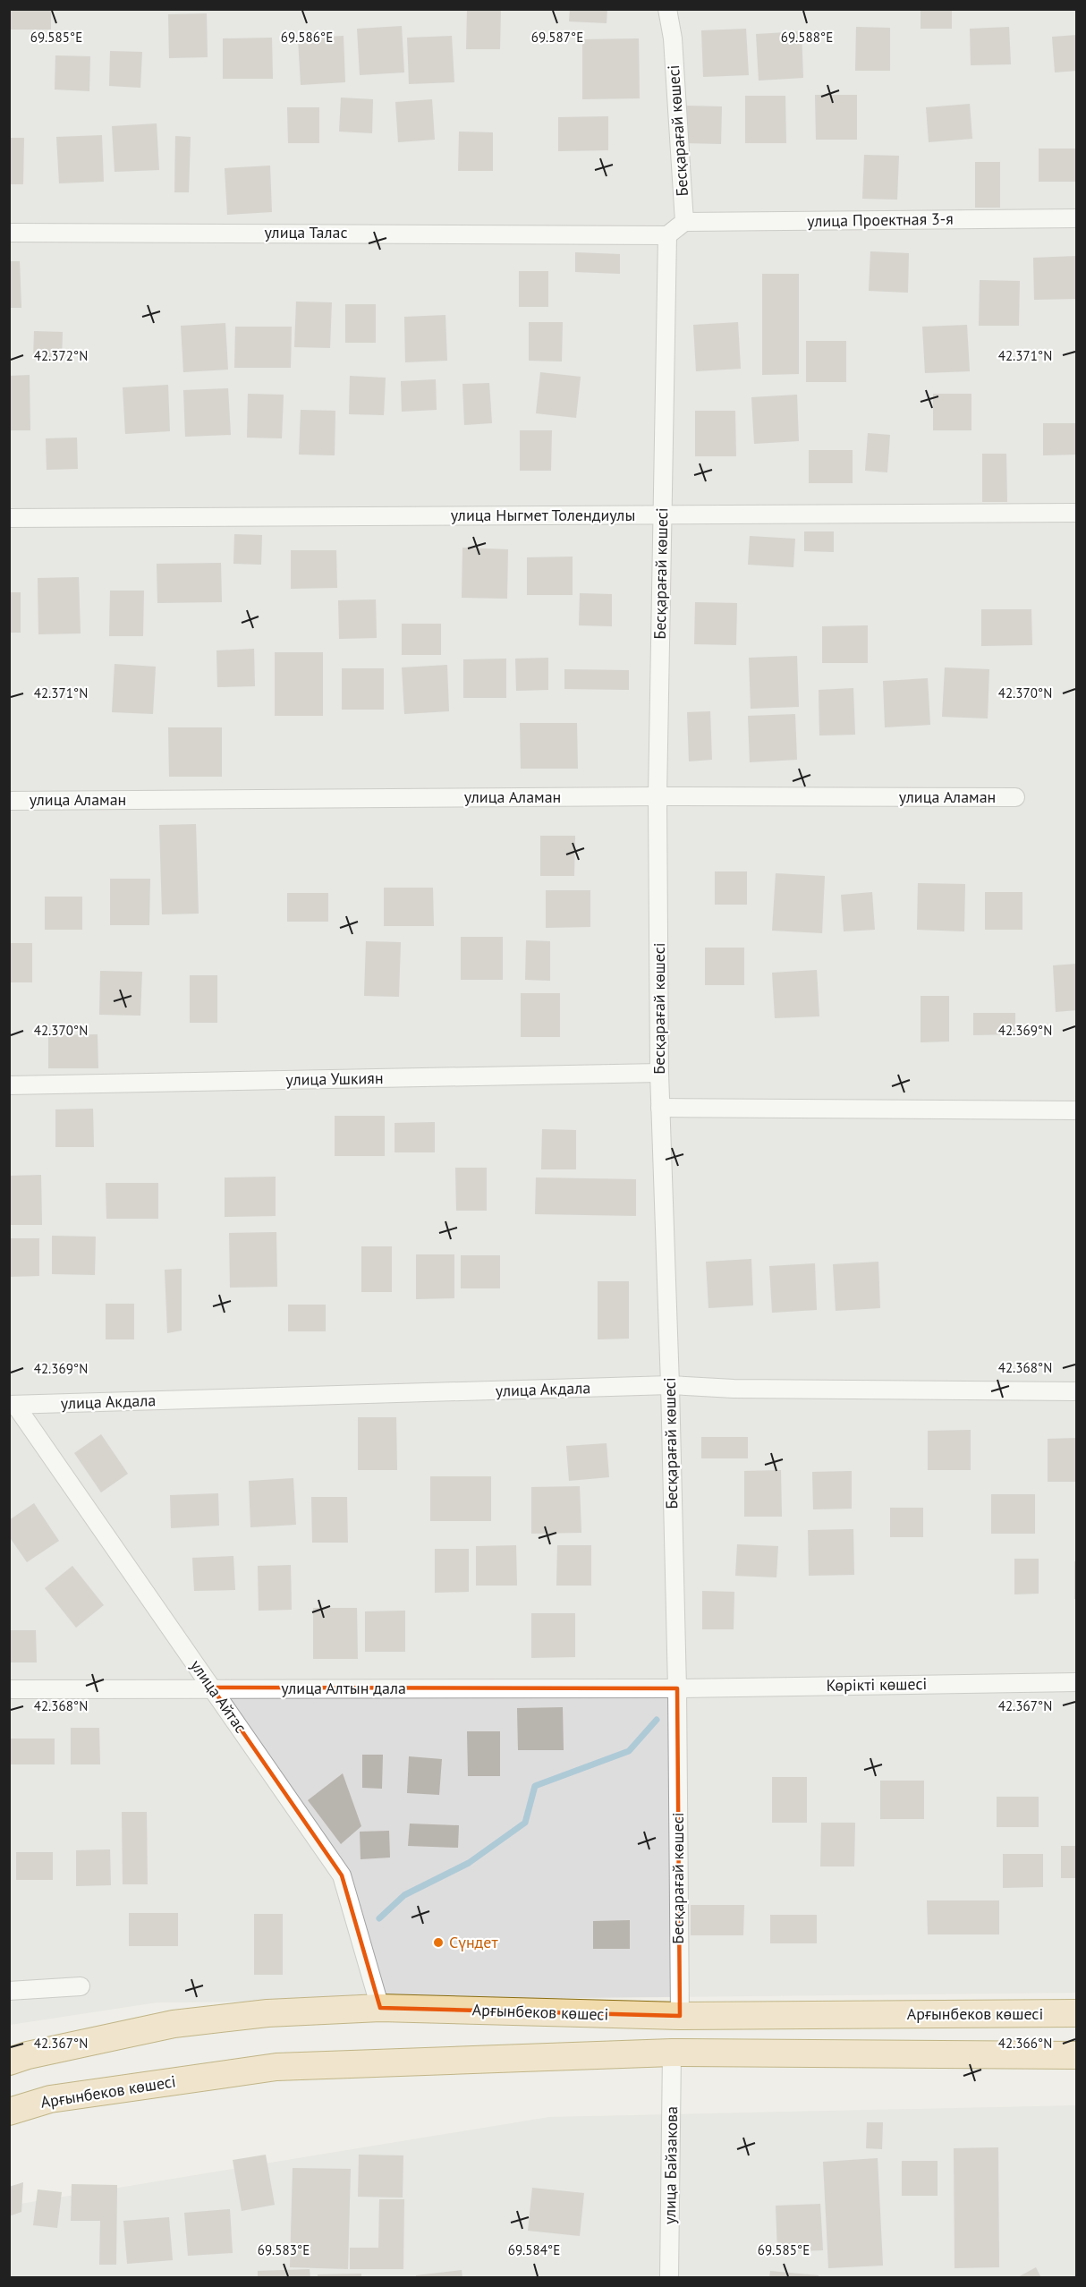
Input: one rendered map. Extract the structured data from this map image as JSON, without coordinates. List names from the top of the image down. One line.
{"streets":{"main road":["Арғынбеков көшесі"],"street":["Бесқарағай көшесі","улица Проектная 3-я","улица Талас","улица Ныгмет Толендиулы","улица Аламан","улица Ушкиян","улица Акдала","Көрікті көшесі","улица Алтын дала","улица Айтас","улица Байзакова"]},"crossings":[["Бесқарағай көшесі","улица Проектная 3-я"],["Бесқарағай көшесі","улица Талас"],["Бесқарағай көшесі","улица Ныгмет Толендиулы"],["Бесқарағай көшесі","улица Аламан"],["Бесқарағай көшесі","улица Ушкиян"],["Бесқарағай көшесі","улица Акдала"],["Бесқарағай көшесі","Көрікті көшесі"],["Бесқарағай көшесі","улица Алтын дала"],["Бесқарағай көшесі","Арғынбеков көшесі"],["улица Акдала","улица Айтас"],["Көрікті көшесі","улица Алтын дала"],["улица Алтын дала","улица Айтас"],["улица Айтас","Арғынбеков көшесі"],["Арғынбеков көшесі","улица Байзакова"]],"places":["Сүндет"],"coordinates":["69.585°E","69.586°E","69.587°E","69.588°E","42.371°N","42.372°N","42.370°N","42.369°N","42.368°N","42.367°N","42.366°N","69.583°E","69.584°E"]}
